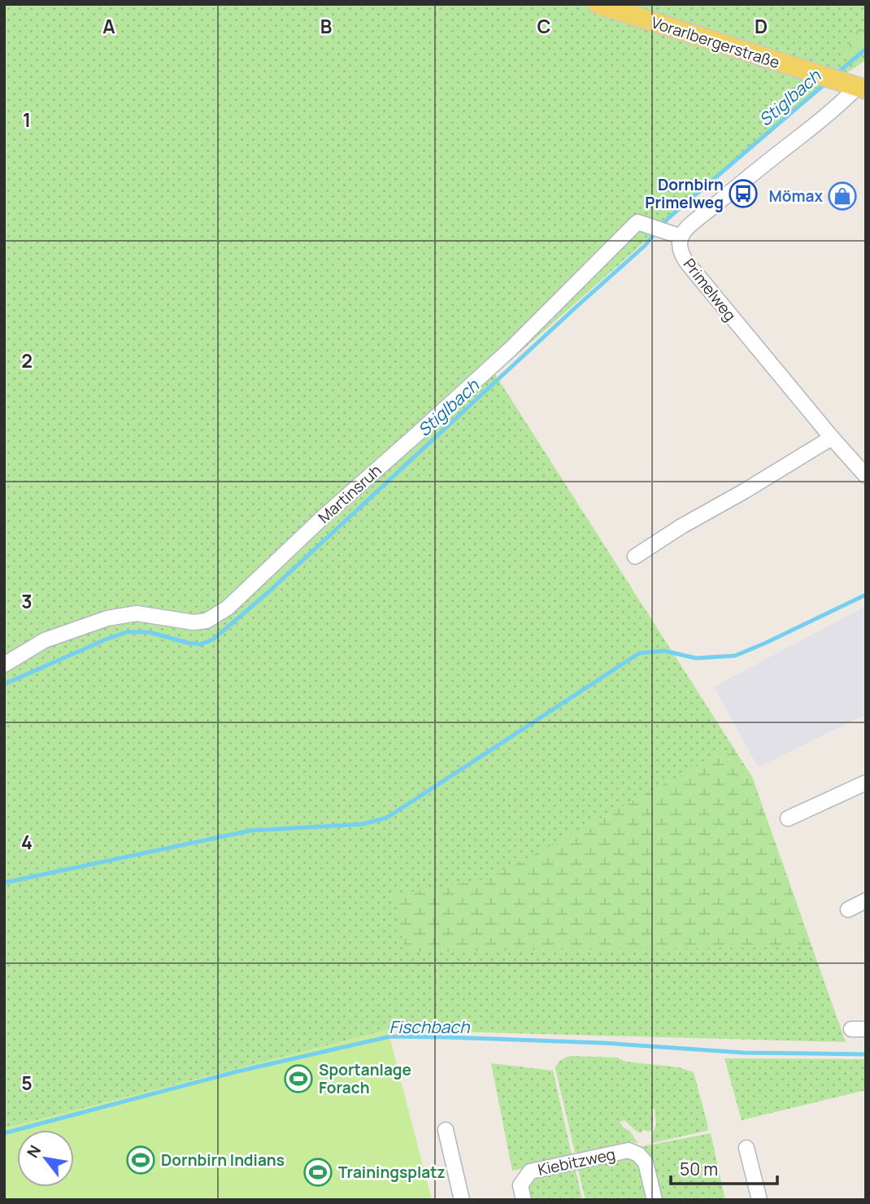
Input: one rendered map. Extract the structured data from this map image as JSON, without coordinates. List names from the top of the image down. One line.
{"streets":{"main road":["Vorarlbergerstraße"],"street":["Primelweg","Martinsruh","Kiebitzweg"]},"crossings":[["Vorarlbergerstraße","Primelweg"],["Primelweg","Martinsruh"]],"water":["Stiglbach","Fischbach"],"places":{"bus stop":["Dornbirn Primelweg"],"shop":["Mömax"],"sports":["Sportanlage Forach","Dornbirn Indians","Trainingsplatz"]},"scale_bar":"50 m","north":"top left","grid":{"columns":["A","B","C","D"],"rows":["1","2","3","4","5"]}}
